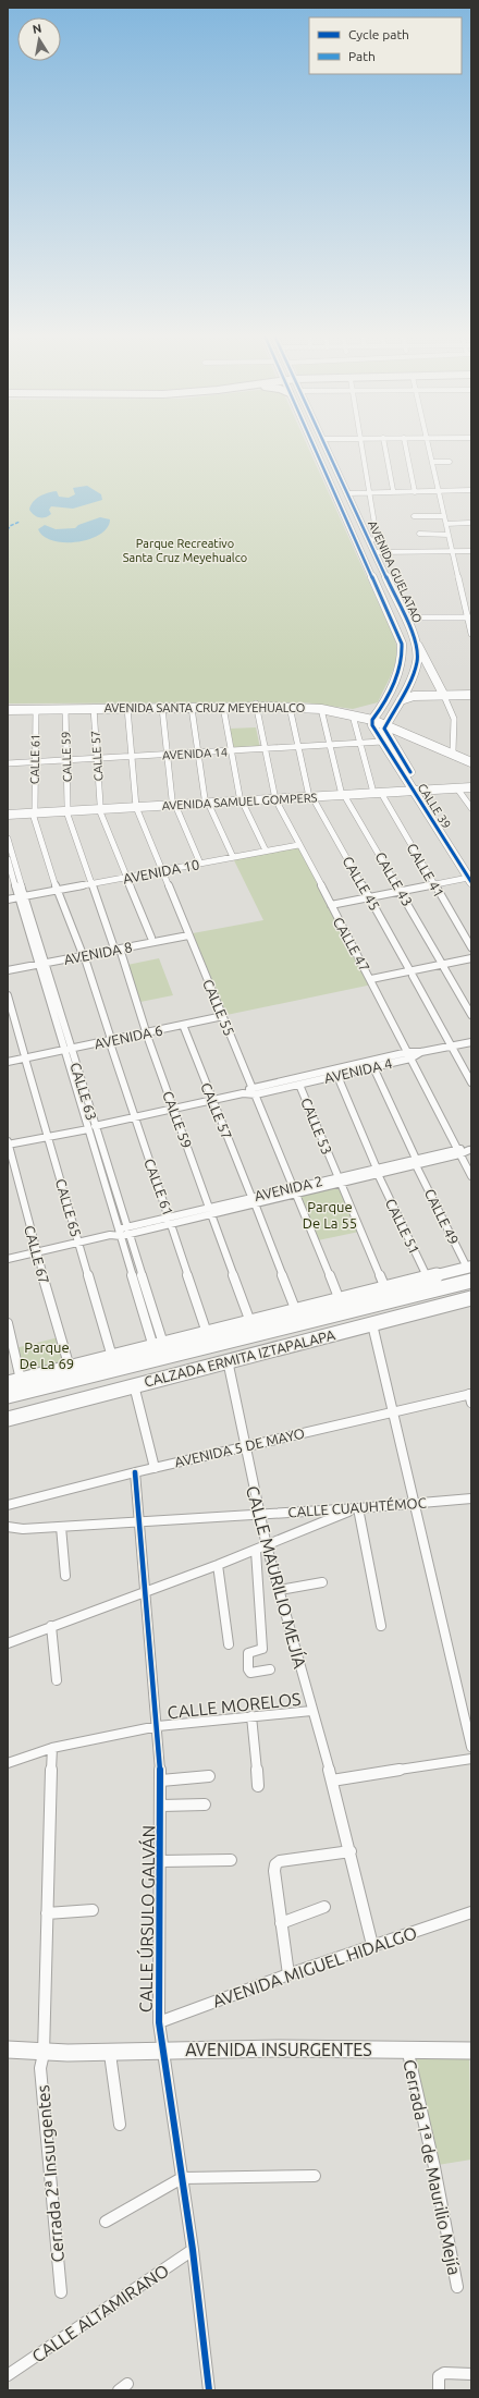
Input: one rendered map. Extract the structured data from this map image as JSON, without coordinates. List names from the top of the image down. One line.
{"streets":{"main road":["AVENIDA GUELATAO","AVENIDA SANTA CRUZ MEYEHUALCO","AVENIDA SAMUEL GOMPERS","CALLE 39","CALZADA ERMITA IZTAPALAPA","AVENIDA INSURGENTES"],"street":["AVENIDA 14","CALLE 57","CALLE 59","CALLE 61","CALLE 41","AVENIDA 10","CALLE 43","CALLE 45","CALLE 47","AVENIDA 8","CALLE 55","AVENIDA 6","AVENIDA 4","CALLE 63","CALLE 53","AVENIDA 2","CALLE 65","CALLE 49","CALLE 51","CALLE 67","AVENIDA 5 DE MAYO","CALLE CUAUHTÉMOC","CALLE MAURILIO MEJÍA","CALLE MORELOS","CALLE ÚRSULO GALVÁN","AVENIDA MIGUEL HIDALGO","Cerrada 1ª de Maurilio Mejía","Cerrada 2ª Insurgentes","CALLE ALTAMIRANO"]},"crossings":[["AVENIDA GUELATAO","AVENIDA SANTA CRUZ MEYEHUALCO"],["AVENIDA GUELATAO","CALLE 39"],["AVENIDA SANTA CRUZ MEYEHUALCO","CALLE 57"],["AVENIDA SANTA CRUZ MEYEHUALCO","CALLE 59"],["AVENIDA SANTA CRUZ MEYEHUALCO","CALLE 61"],["AVENIDA SANTA CRUZ MEYEHUALCO","CALLE 39"],["AVENIDA SANTA CRUZ MEYEHUALCO","CALLE 43"],["AVENIDA SANTA CRUZ MEYEHUALCO","CALLE 45"],["AVENIDA SANTA CRUZ MEYEHUALCO","CALLE 47"],["AVENIDA SANTA CRUZ MEYEHUALCO","CALLE 55"],["AVENIDA 14","CALLE 57"],["AVENIDA 14","CALLE 59"],["AVENIDA 14","CALLE 61"],["AVENIDA 14","CALLE 39"],["AVENIDA 14","CALLE 43"],["AVENIDA 14","CALLE 45"],["AVENIDA 14","CALLE 47"],["AVENIDA 14","CALLE 55"],["CALLE 57","AVENIDA SAMUEL GOMPERS"],["CALLE 57","AVENIDA 10"],["CALLE 57","AVENIDA 8"],["CALLE 57","AVENIDA 6"],["CALLE 57","AVENIDA 4"],["CALLE 57","AVENIDA 2"],["CALLE 59","AVENIDA SAMUEL GOMPERS"],["CALLE 59","AVENIDA 10"],["CALLE 59","AVENIDA 8"],["CALLE 59","AVENIDA 6"],["CALLE 59","AVENIDA 4"],["CALLE 59","AVENIDA 2"],["CALLE 61","AVENIDA SAMUEL GOMPERS"],["CALLE 61","AVENIDA 10"],["CALLE 61","AVENIDA 8"],["CALLE 61","AVENIDA 6"],["CALLE 61","AVENIDA 4"],["CALLE 61","AVENIDA 2"],["AVENIDA SAMUEL GOMPERS","CALLE 39"],["AVENIDA SAMUEL GOMPERS","CALLE 41"],["AVENIDA SAMUEL GOMPERS","CALLE 43"],["AVENIDA SAMUEL GOMPERS","CALLE 45"],["AVENIDA SAMUEL GOMPERS","CALLE 47"],["AVENIDA SAMUEL GOMPERS","CALLE 55"],["AVENIDA 10","CALLE 47"],["AVENIDA 10","CALLE 55"],["AVENIDA 10","CALLE 63"],["CALLE 45","AVENIDA 4"],["CALLE 47","AVENIDA 4"],["CALLE 47","AVENIDA 2"],["AVENIDA 8","CALLE 55"],["AVENIDA 8","CALLE 63"],["CALLE 55","AVENIDA 6"],["CALLE 55","AVENIDA 4"],["CALLE 55","AVENIDA 2"],["AVENIDA 6","CALLE 63"],["AVENIDA 6","CALLE 65"],["AVENIDA 4","CALLE 63"],["AVENIDA 4","CALLE 53"],["AVENIDA 4","CALLE 65"],["AVENIDA 4","CALLE 49"],["AVENIDA 4","CALLE 51"],["AVENIDA 4","CALLE 67"],["CALLE 63","AVENIDA 2"],["CALLE 53","AVENIDA 2"],["AVENIDA 2","CALLE 65"],["AVENIDA 2","CALLE 49"],["AVENIDA 2","CALLE 51"],["AVENIDA 2","CALLE 67"],["CALZADA ERMITA IZTAPALAPA","CALLE MAURILIO MEJÍA"],["AVENIDA 5 DE MAYO","CALLE MAURILIO MEJÍA"],["AVENIDA 5 DE MAYO","CALLE ÚRSULO GALVÁN"],["CALLE CUAUHTÉMOC","CALLE MAURILIO MEJÍA"],["CALLE CUAUHTÉMOC","CALLE ÚRSULO GALVÁN"],["CALLE MAURILIO MEJÍA","CALLE MORELOS"],["CALLE MAURILIO MEJÍA","AVENIDA MIGUEL HIDALGO"],["CALLE MORELOS","CALLE ÚRSULO GALVÁN"],["CALLE ÚRSULO GALVÁN","AVENIDA MIGUEL HIDALGO"],["CALLE ÚRSULO GALVÁN","AVENIDA INSURGENTES"],["CALLE ÚRSULO GALVÁN","CALLE ALTAMIRANO"],["AVENIDA INSURGENTES","Cerrada 1ª de Maurilio Mejía"],["AVENIDA INSURGENTES","Cerrada 2ª Insurgentes"]],"parks":["Parque Recreativo Santa Cruz Meyehualco","Parque De La 55","Parque De La 69"],"legend":["Cycle path","Path"],"north":"top"}
